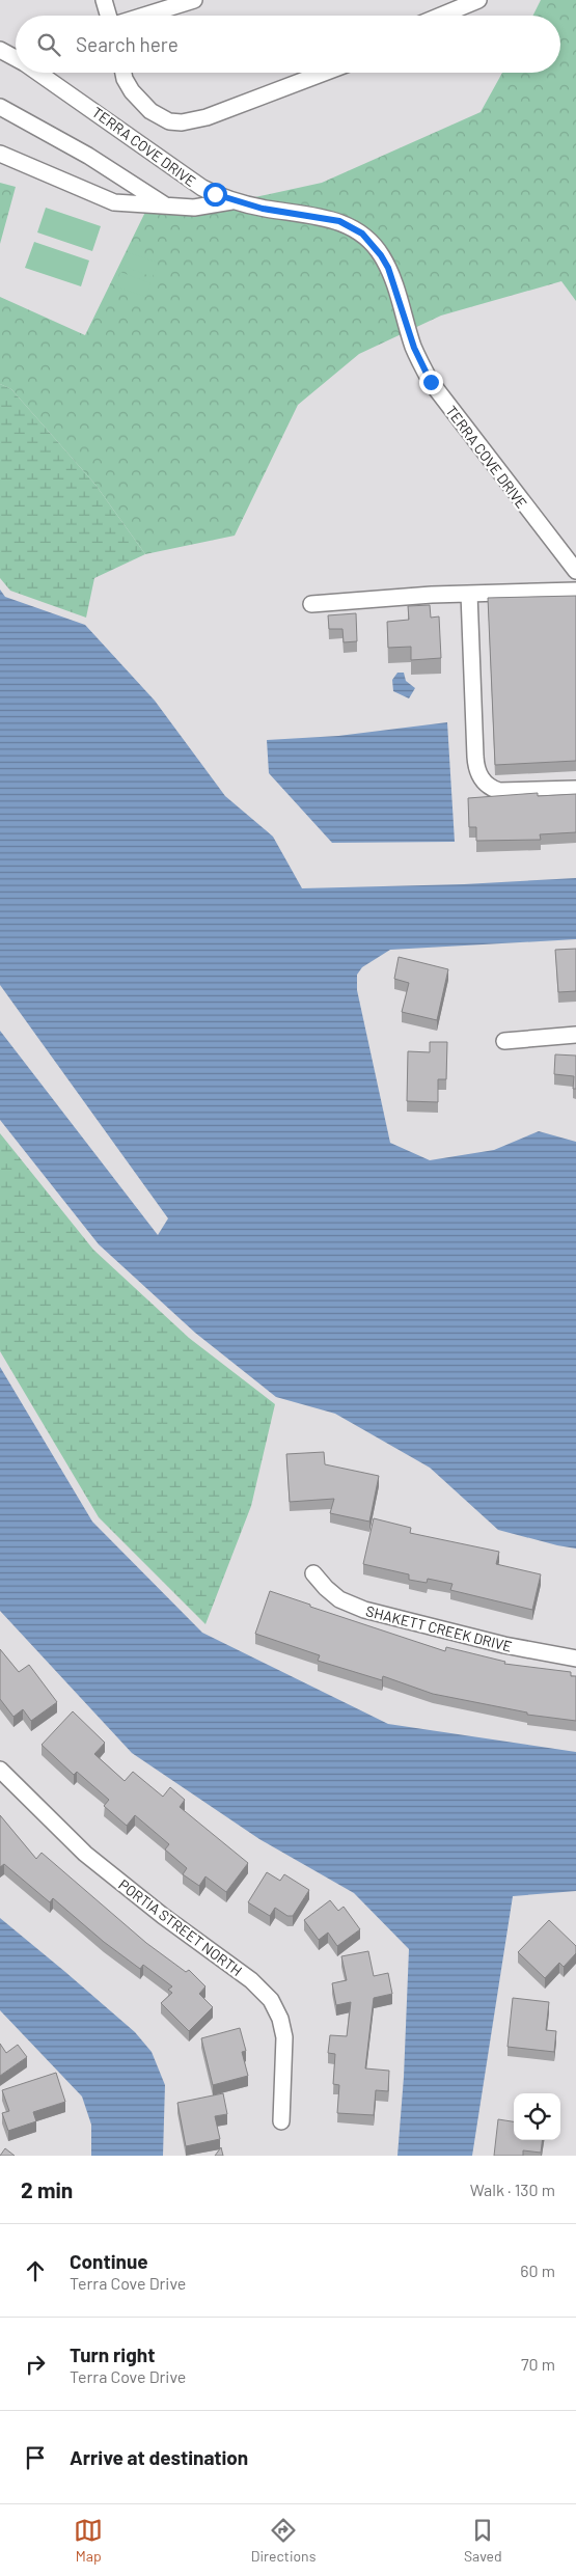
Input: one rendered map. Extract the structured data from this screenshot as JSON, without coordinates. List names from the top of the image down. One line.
{"streets":{"street":["TERRA COVE DRIVE","SHAKETT CREEK DRIVE","PORTIA STREET NORTH"]},"page":{"search":"Search here","heading":["2 min","Walk · 130 m"],"list":[["Continue","Terra Cove Drive","60 m"],["Turn right","Terra Cove Drive","70 m"],"Arrive at destination"],"nav":["Map","Directions","Saved"]}}
